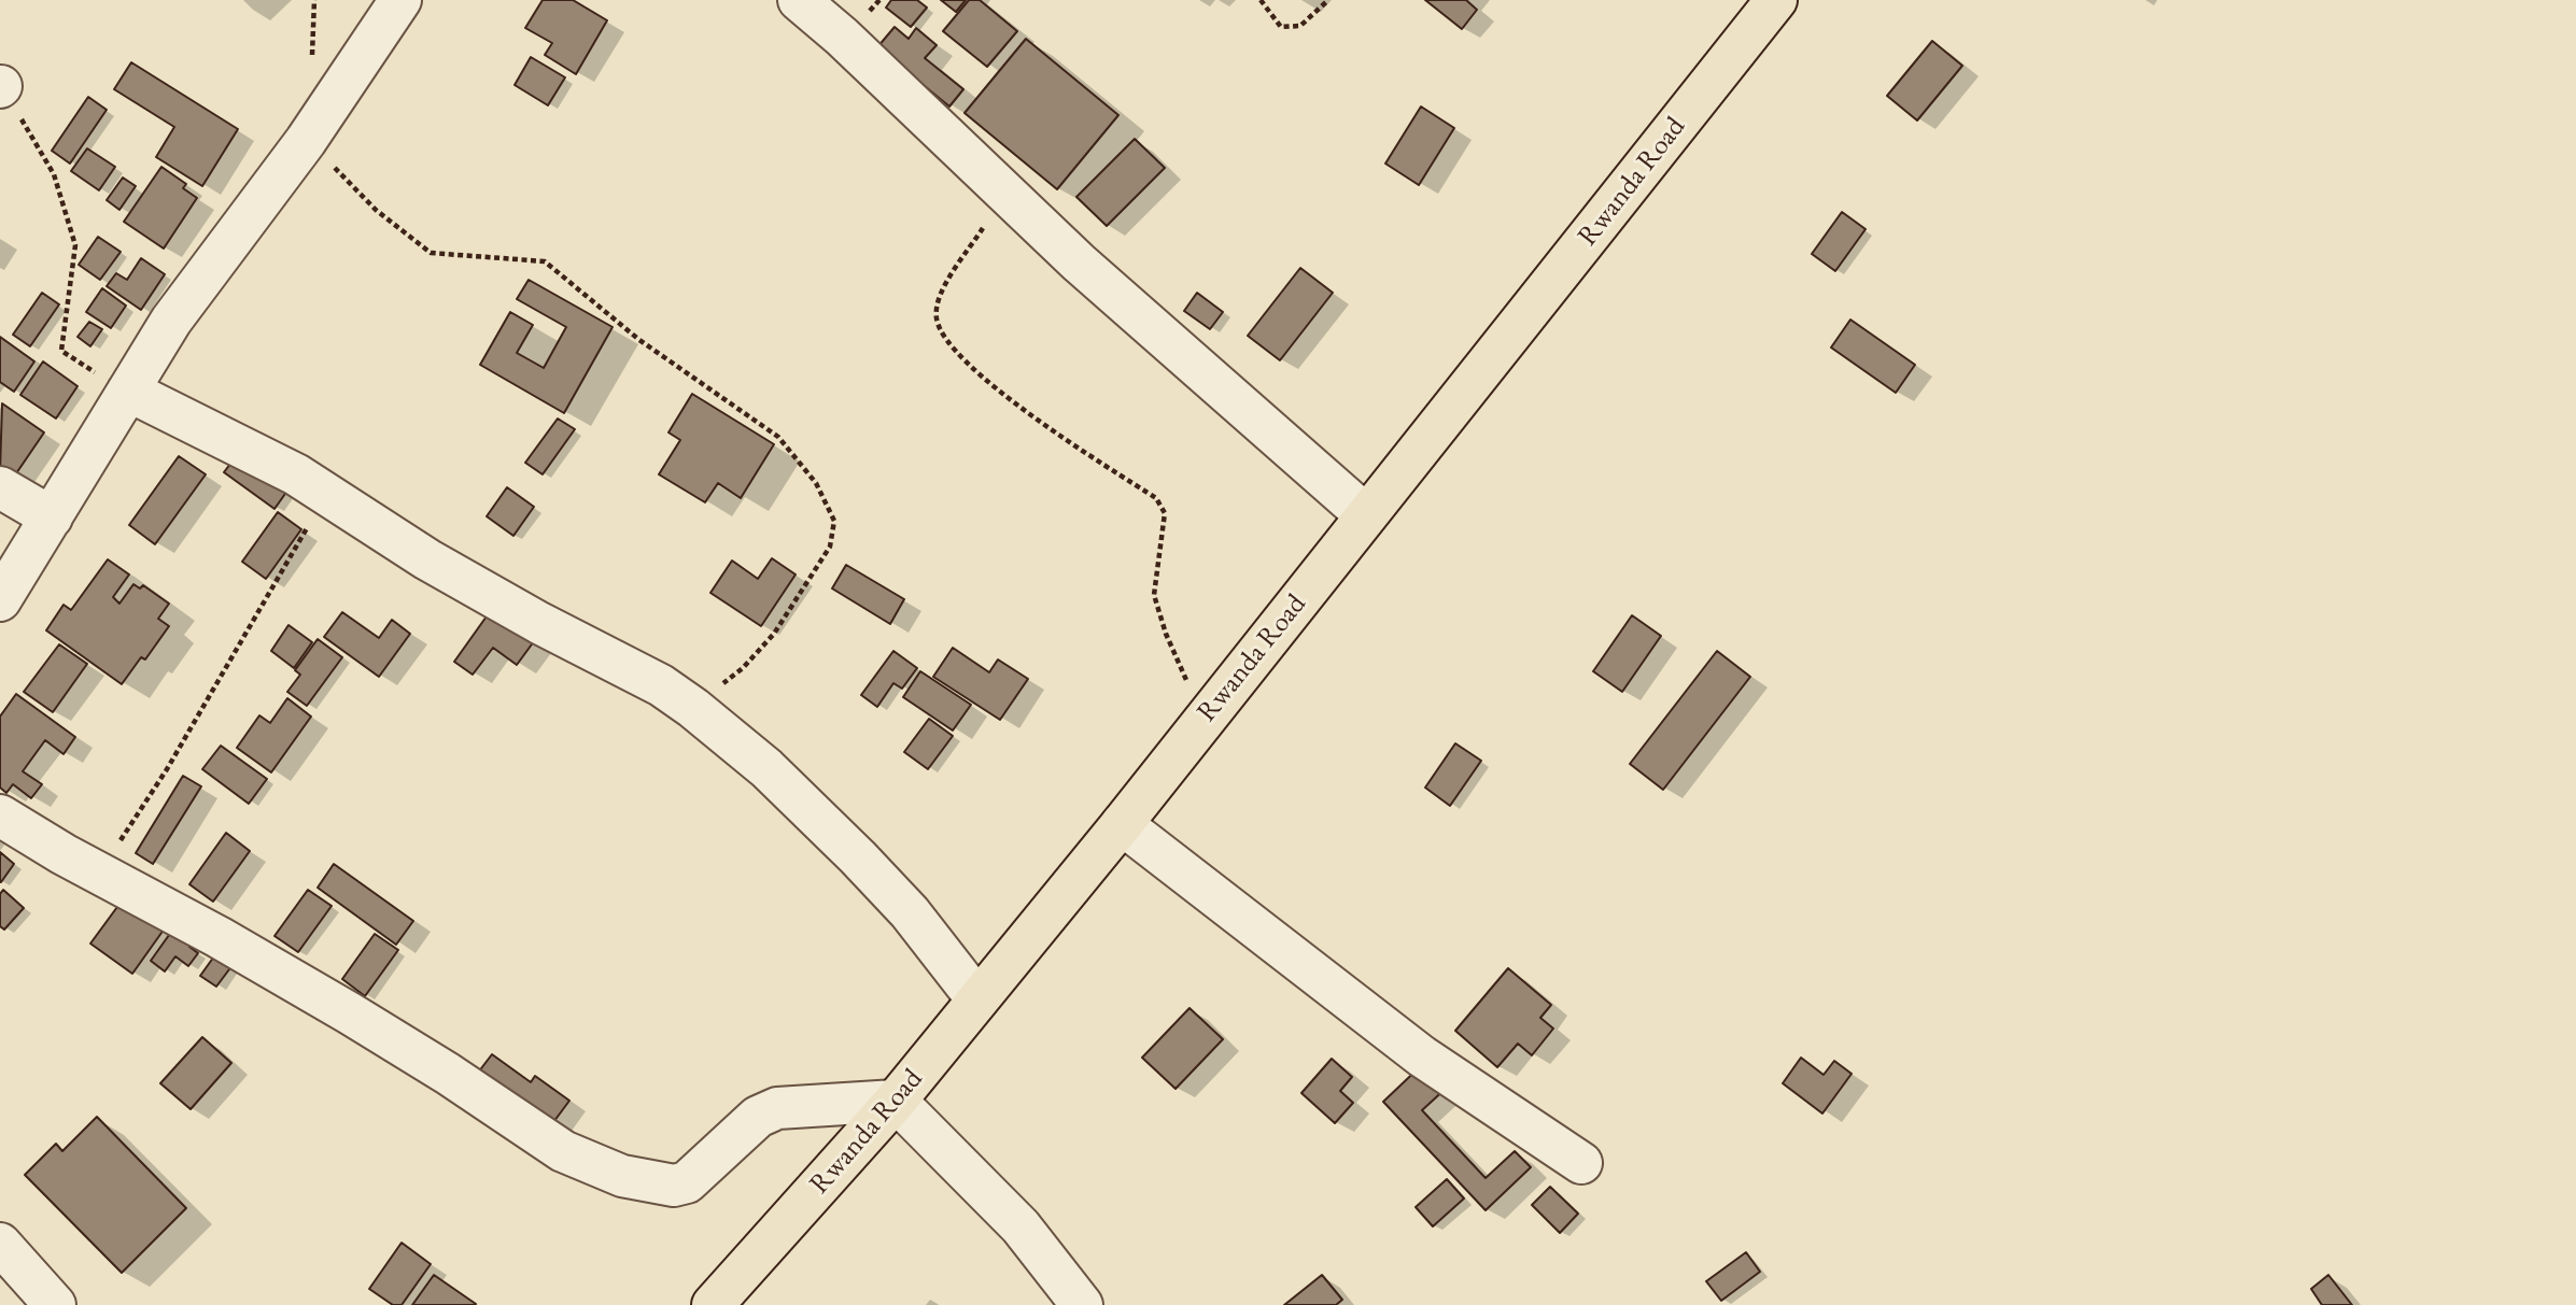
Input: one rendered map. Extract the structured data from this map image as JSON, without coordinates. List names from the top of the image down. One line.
{"streets":{"highway":["Rwanda Road"]}}
